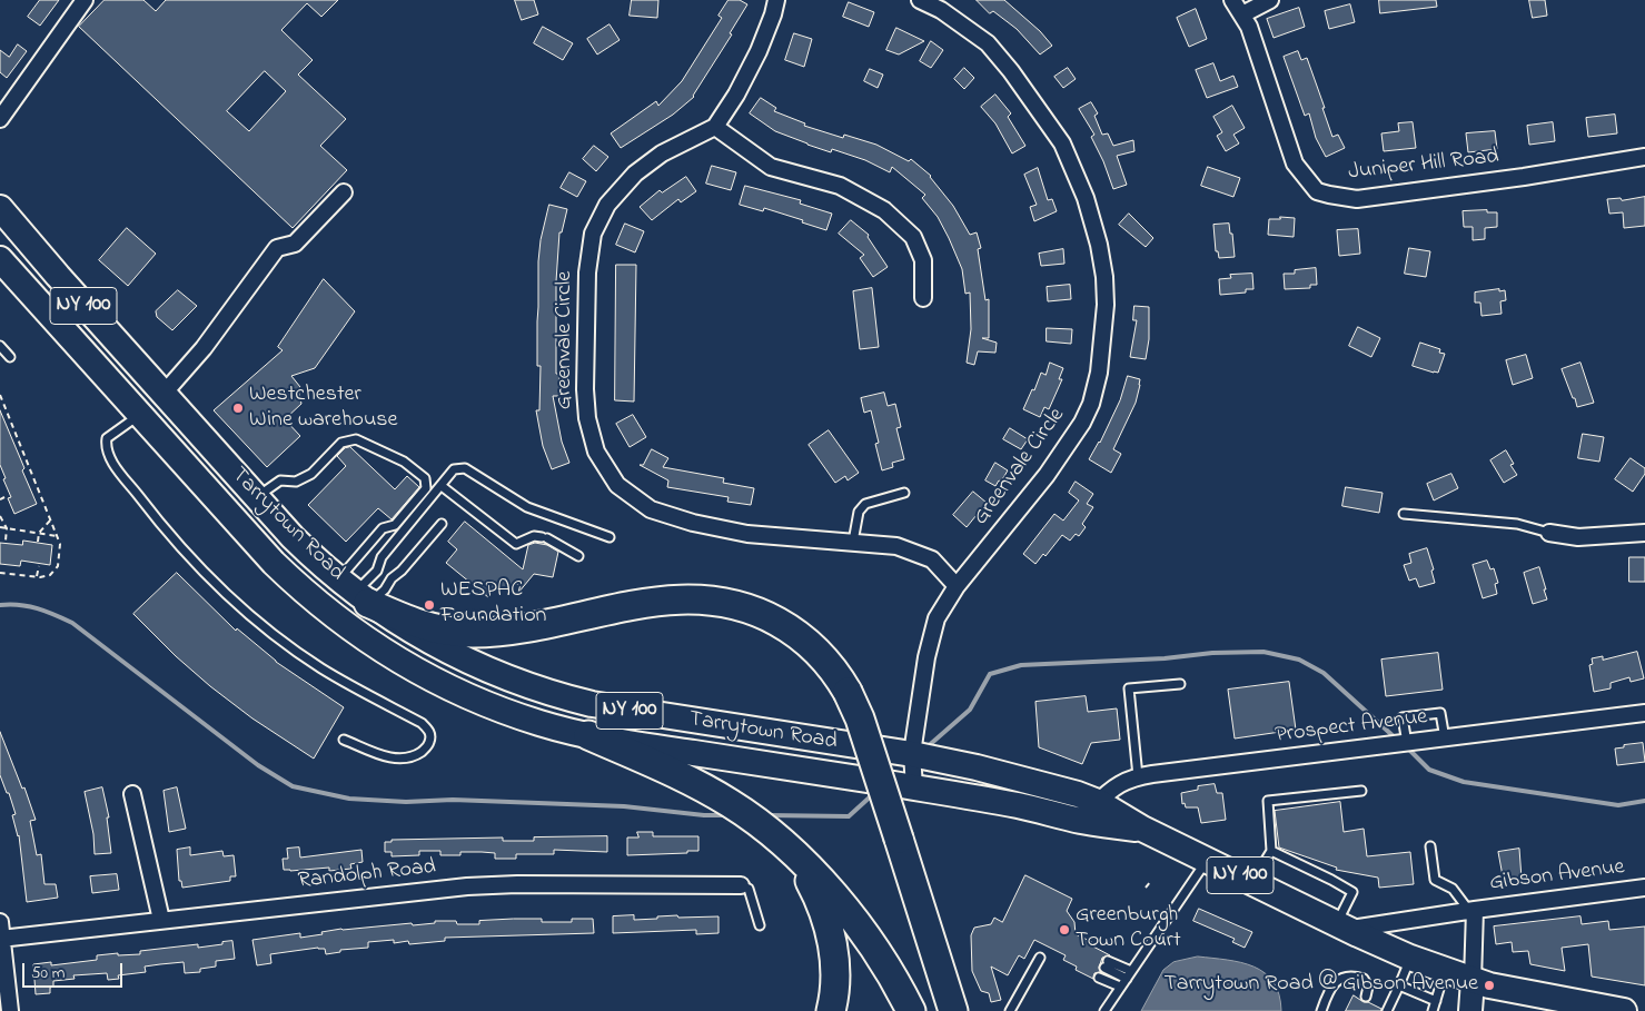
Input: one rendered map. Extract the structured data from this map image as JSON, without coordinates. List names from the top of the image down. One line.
{"streets":{"main road":["NY 100","Tarrytown Road"],"street":["Juniper Hill Road","Greenvale Circle","Prospect Avenue","Randolph Road","Gibson Avenue"]},"crossings":[["Greenvale Circle","Tarrytown Road"],["Tarrytown Road","Prospect Avenue"],["Tarrytown Road","Gibson Avenue"]],"places":["Westchester Wine warehouse","WESPAC Foundation","Greenburgh Town Court","Tarrytown Road @ Gibson Avenue"],"scale_bar":"50 m"}
